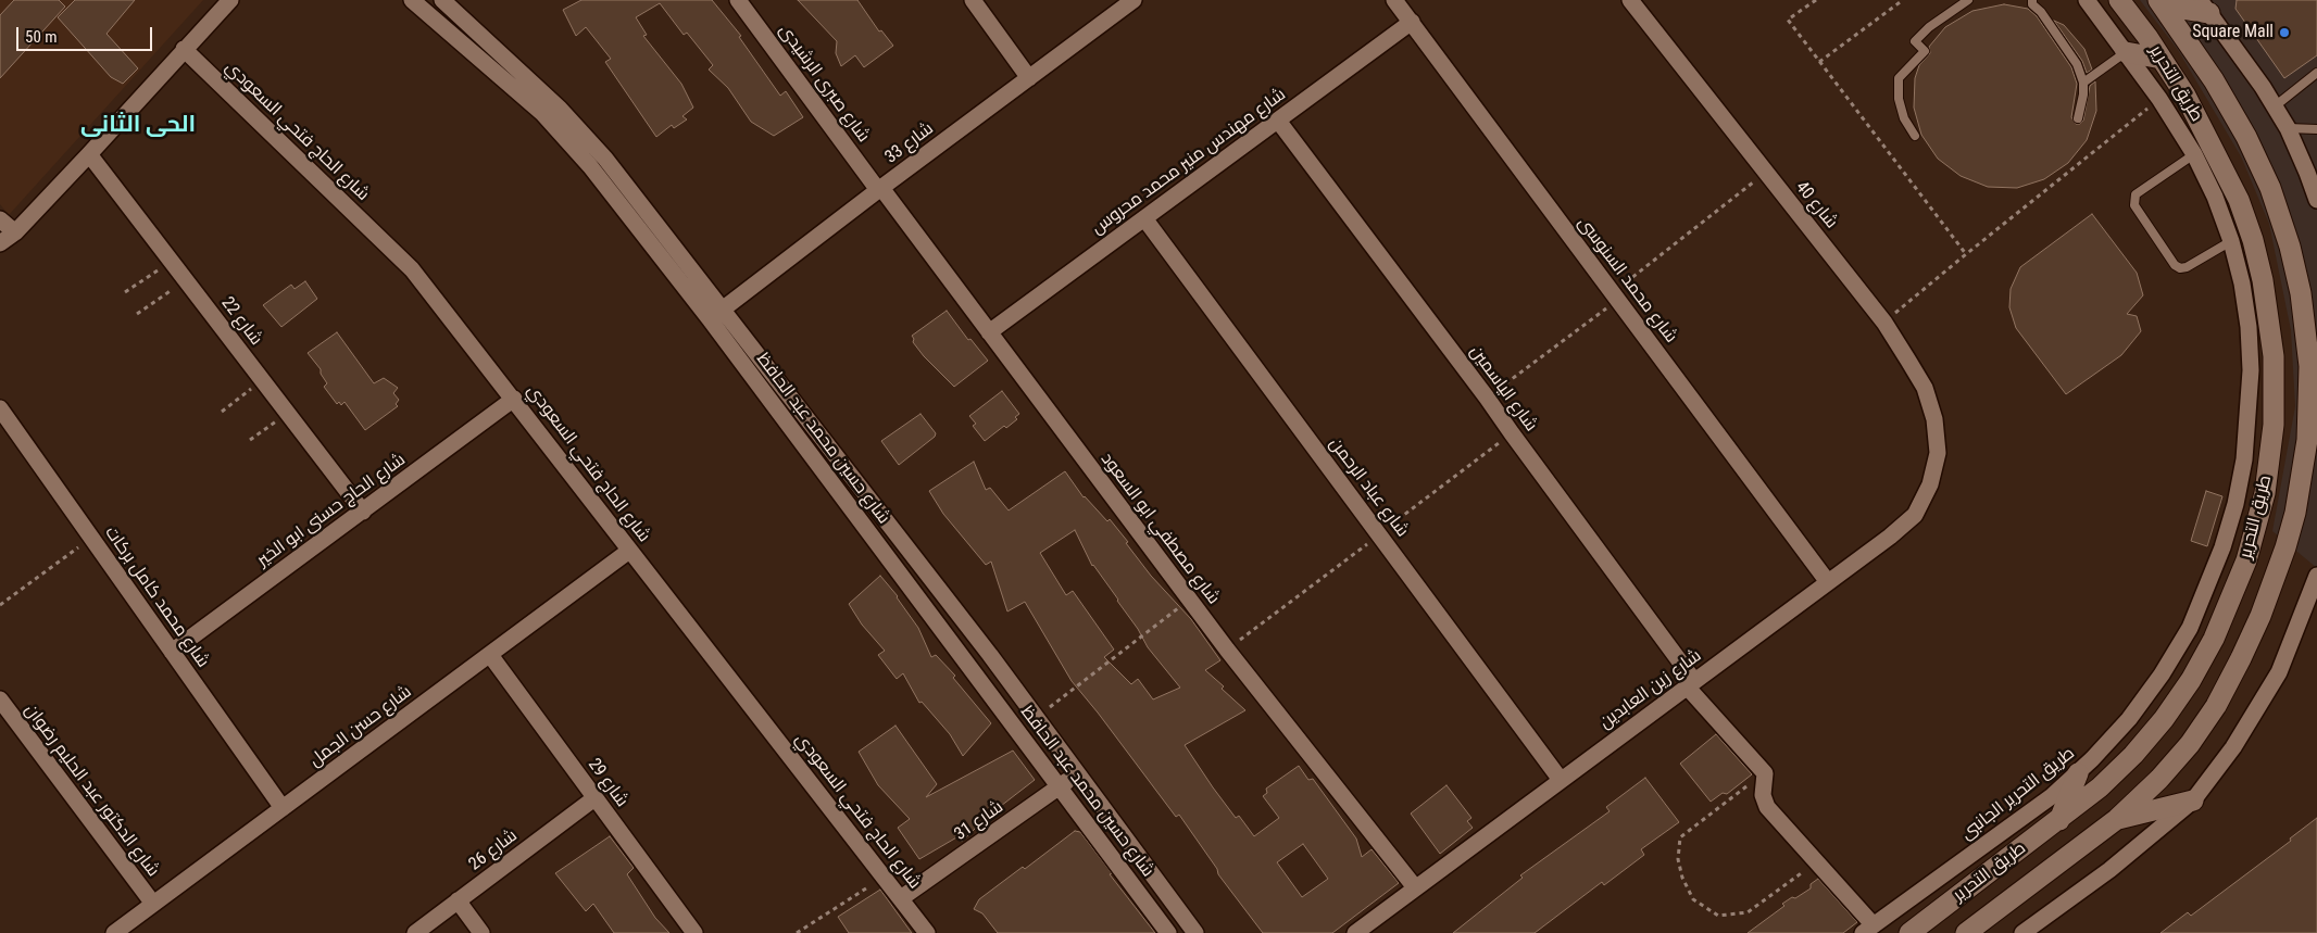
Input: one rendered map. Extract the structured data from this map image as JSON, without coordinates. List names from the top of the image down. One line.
{"streets":{"street":["شارع صبرى الرشيدى","طريق التحرير","شارع الحاج فتحي السعودي","شارع 33","شارع مهندس منير محمد محروس","شارع 40","شارع محمد السنوسى","شارع 22","شارع الياسمين","شارع حسين محمد عبد الحافظ","شارع عباد الرحمن","شارع الحاج حسنى ابو الخير","شارع مصطفي ابو السعود","شارع محمد كامل بركات","شارع زين العابدين","شارع حسن الجمل","شارع 29","شارع الدكتور عبد الحليم رضوان","طريق التحرير الجانبى","شارع 31","شارع 26"]},"crossings":[["شارع صبرى الرشيدى","شارع 33"],["شارع صبرى الرشيدى","شارع مصطفي ابو السعود"],["شارع الحاج فتحي السعودي","شارع الحاج حسنى ابو الخير"],["شارع الحاج فتحي السعودي","شارع حسن الجمل"],["شارع الحاج فتحي السعودي","شارع 31"],["شارع 33","شارع حسين محمد عبد الحافظ"],["شارع 33","شارع مصطفي ابو السعود"],["شارع مهندس منير محمد محروس","شارع محمد السنوسى"],["شارع مهندس منير محمد محروس","شارع الياسمين"],["شارع مهندس منير محمد محروس","شارع عباد الرحمن"],["شارع مهندس منير محمد محروس","شارع مصطفي ابو السعود"],["شارع 40","شارع زين العابدين"],["شارع محمد السنوسى","شارع زين العابدين"],["شارع 22","شارع الحاج حسنى ابو الخير"],["شارع الياسمين","شارع زين العابدين"],["شارع حسين محمد عبد الحافظ","شارع 31"],["شارع عباد الرحمن","شارع زين العابدين"],["شارع الحاج حسنى ابو الخير","شارع محمد كامل بركات"],["شارع مصطفي ابو السعود","شارع زين العابدين"],["شارع محمد كامل بركات","شارع حسن الجمل"],["شارع حسن الجمل","شارع 29"],["شارع حسن الجمل","شارع الدكتور عبد الحليم رضوان"],["شارع 29","شارع 26"]],"districts":["الحى الثانى"],"places":["Square Mall"],"scale_bar":"50 m"}
